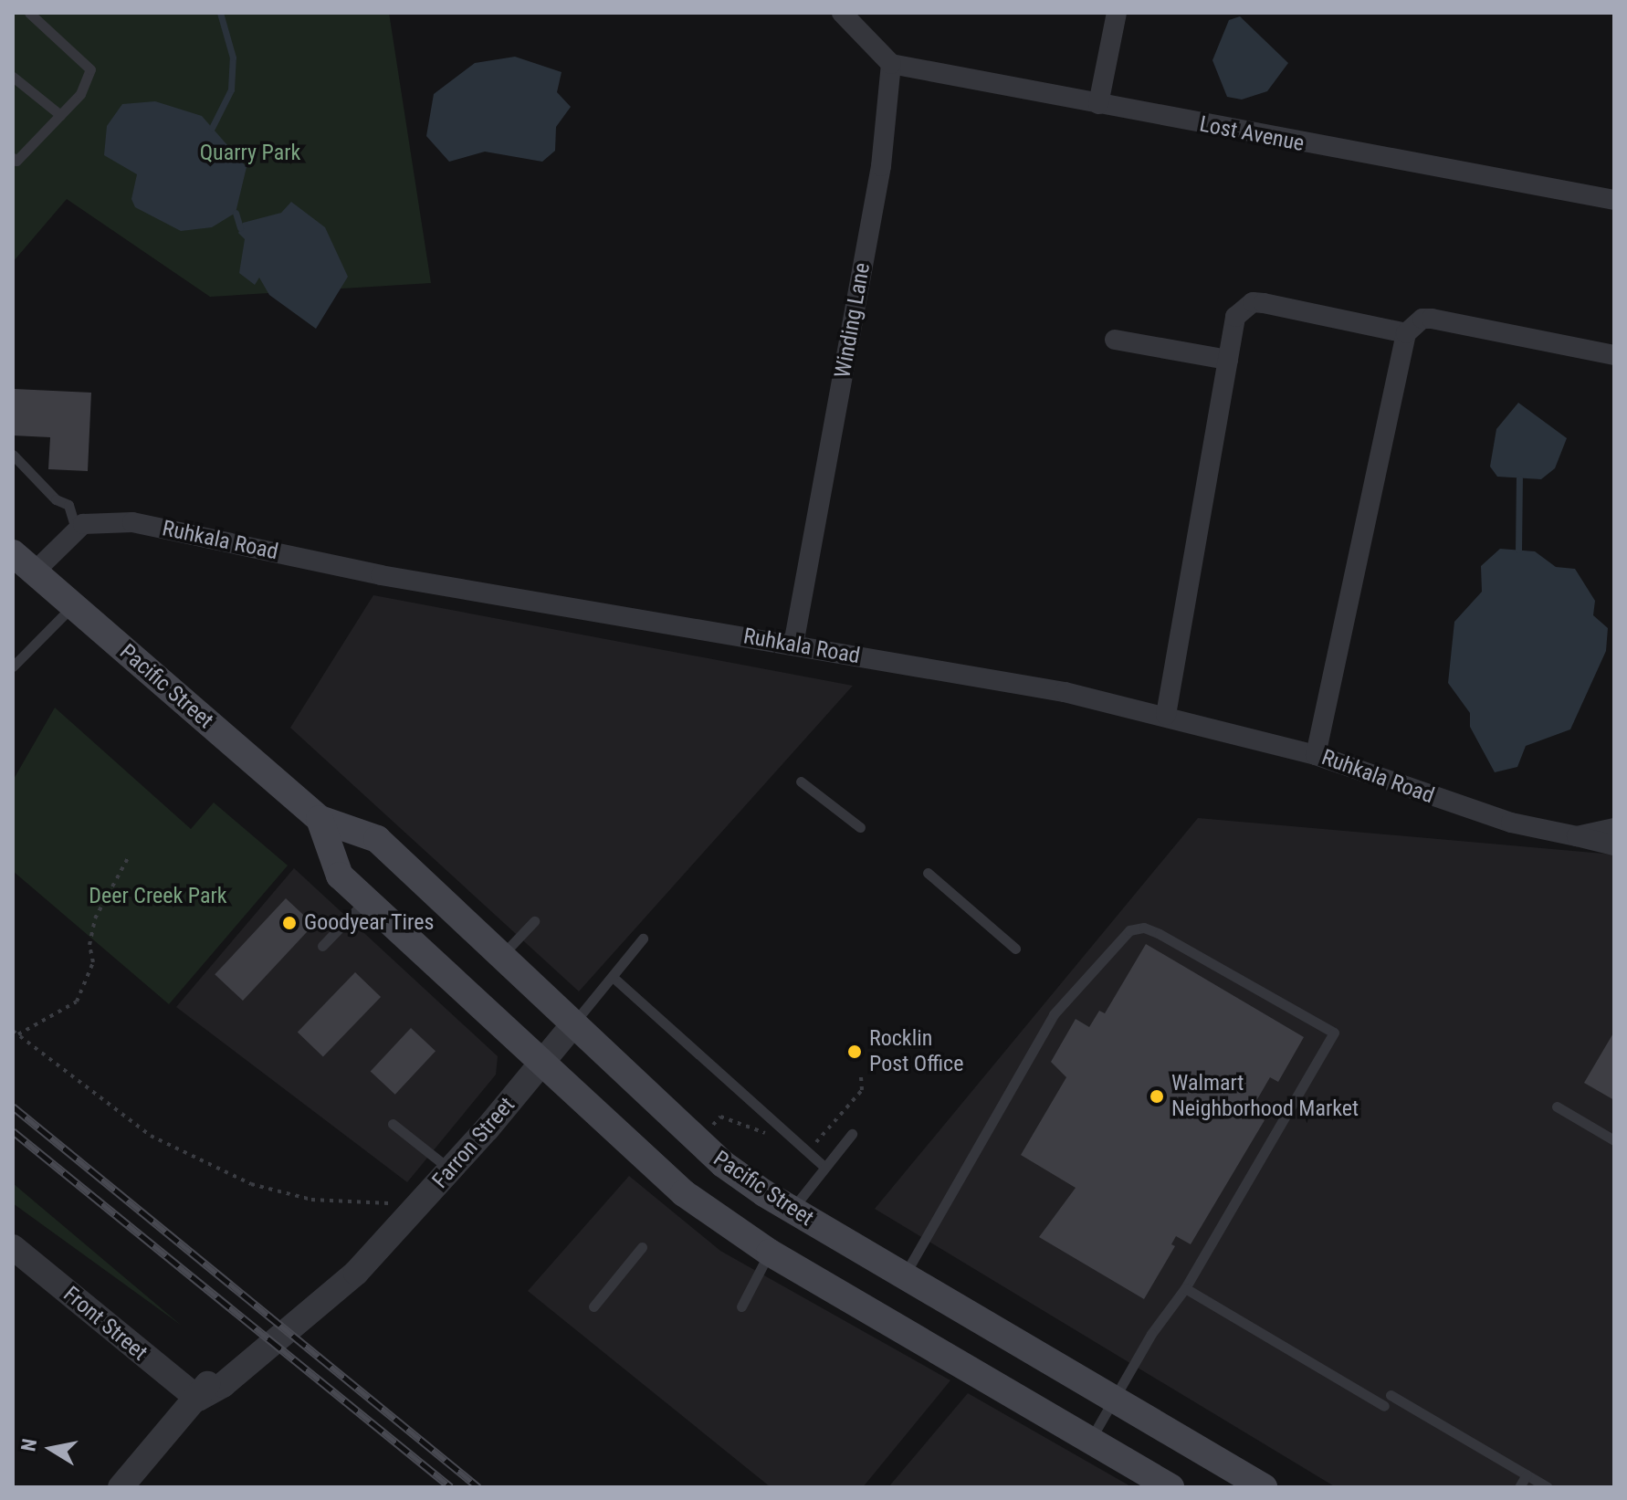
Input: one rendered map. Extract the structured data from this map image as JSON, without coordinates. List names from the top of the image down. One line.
{"streets":{"main road":["Pacific Street"],"street":["Lost Avenue","Winding Lane","Ruhkala Road","Farron Street","Front Street"]},"crossings":[["Lost Avenue","Winding Lane"],["Winding Lane","Ruhkala Road"],["Pacific Street","Farron Street"],["Farron Street","Front Street"]],"parks":["Quarry Park","Deer Creek Park"],"places":["Goodyear Tires","Rocklin Post Office","Walmart Neighborhood Market"],"north":"left"}
